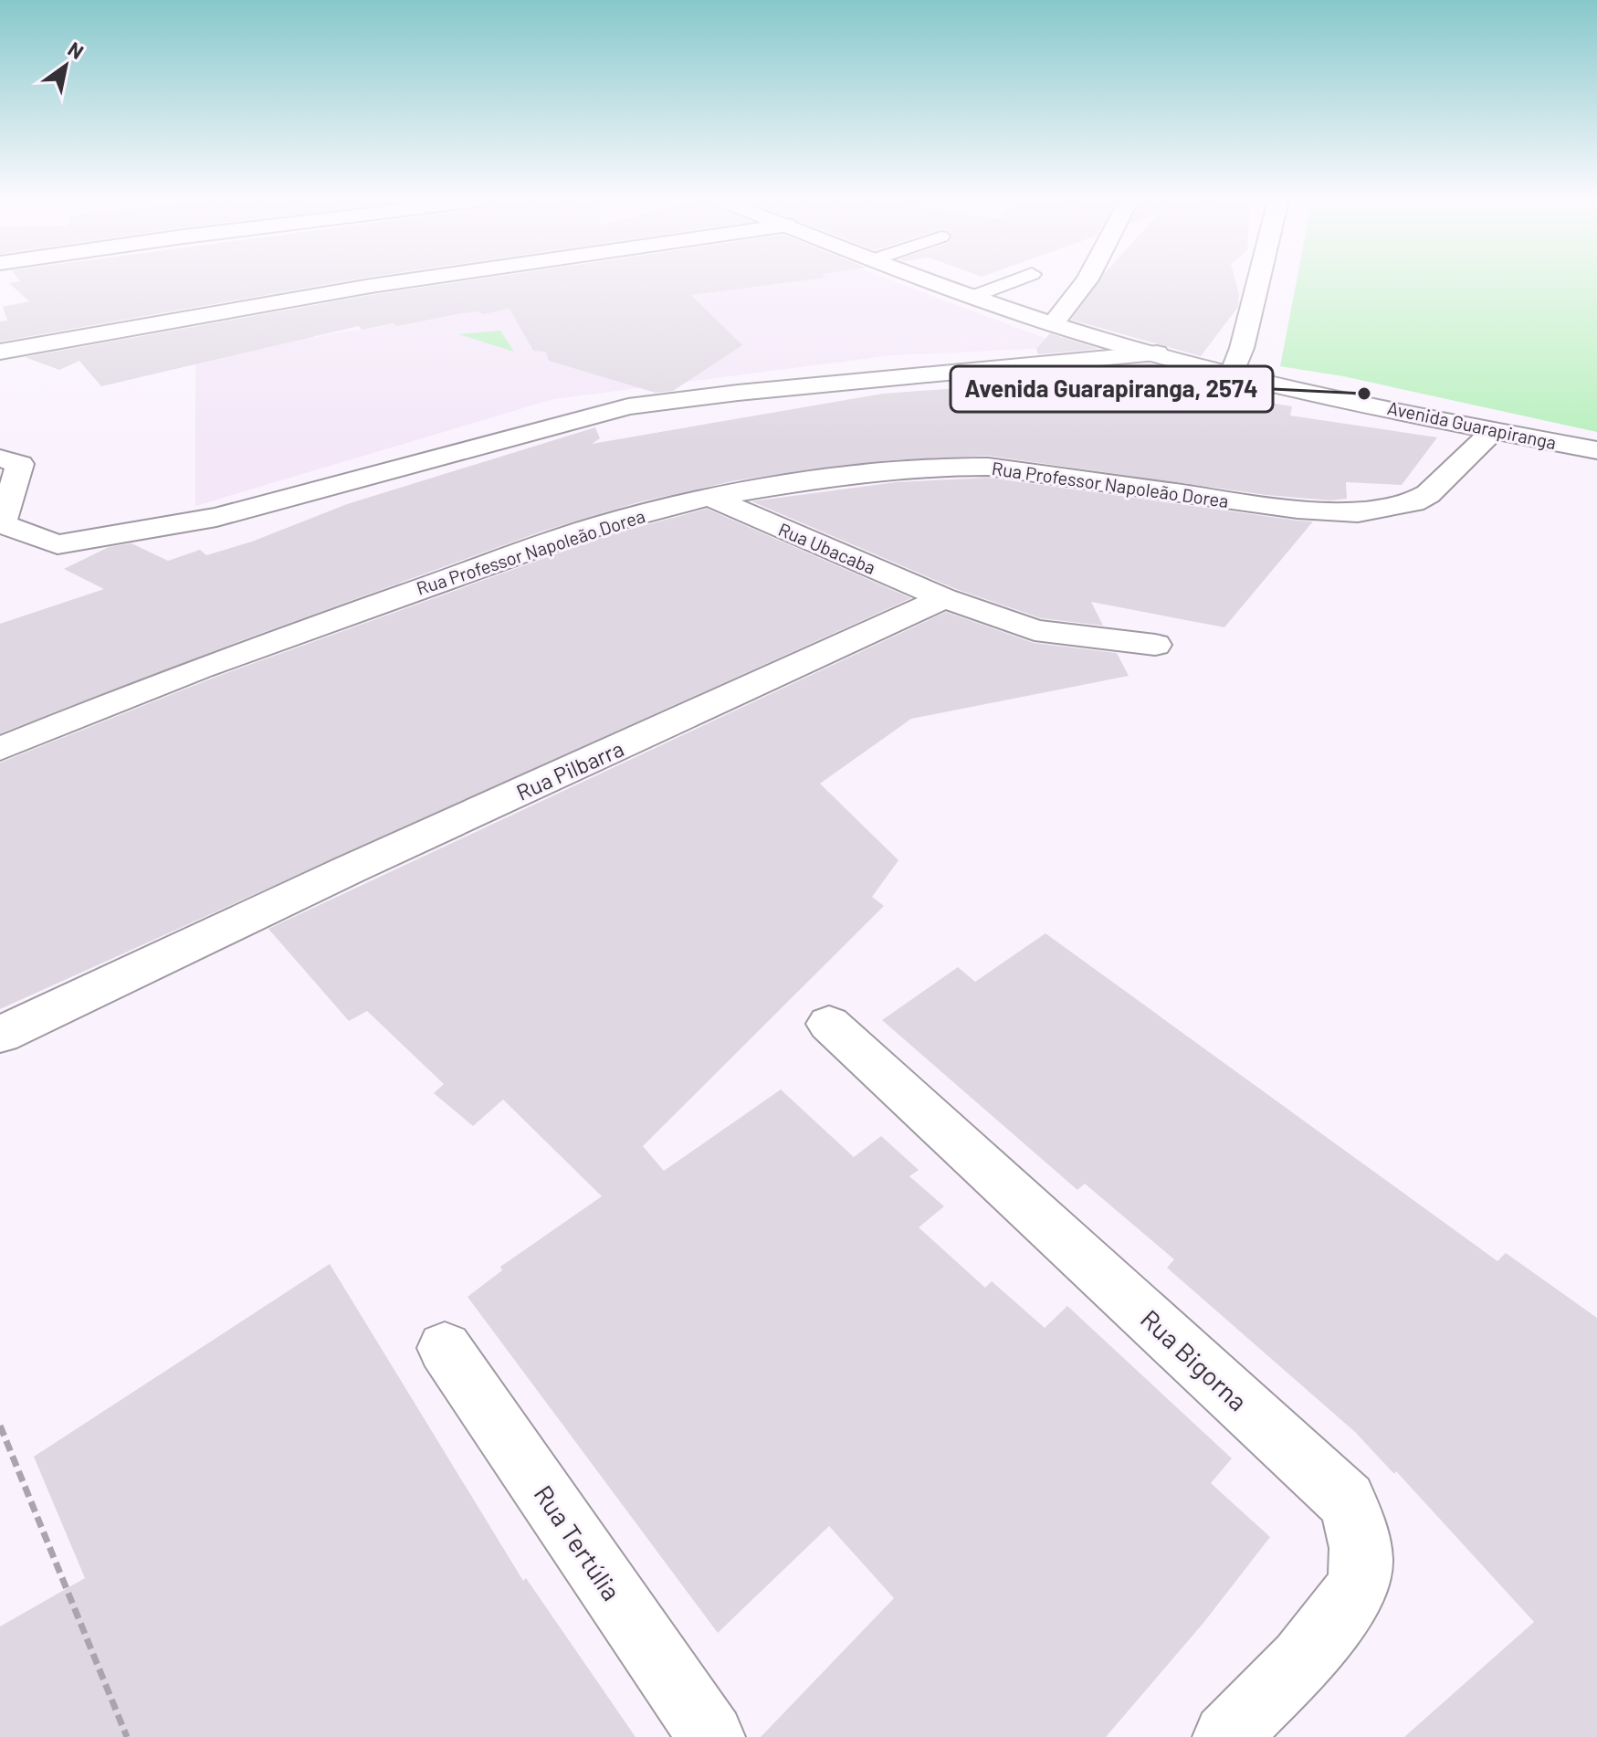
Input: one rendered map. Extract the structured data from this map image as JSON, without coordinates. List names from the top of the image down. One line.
{"streets":{"street":["Avenida Guarapiranga","Rua Professor Napoleão Dorea","Rua Ubacaba","Rua Pilbarra","Rua Bigorna","Rua Tertúlia"]},"crossings":[["Avenida Guarapiranga","Rua Professor Napoleão Dorea"],["Rua Professor Napoleão Dorea","Rua Ubacaba"],["Rua Ubacaba","Rua Pilbarra"]],"places":["Avenida Guarapiranga, 2574"],"north":"top right"}
